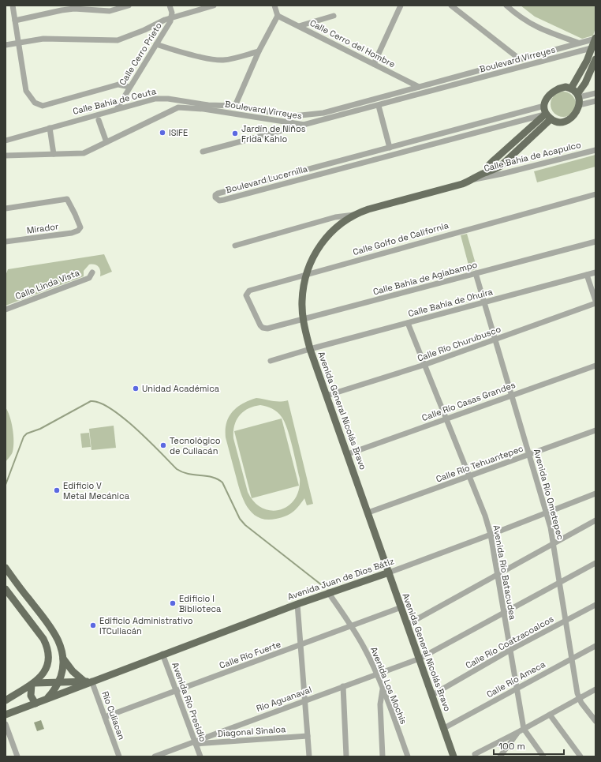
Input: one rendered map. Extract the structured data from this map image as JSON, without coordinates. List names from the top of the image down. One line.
{"streets":{"main road":["Avenida General Nicolás Bravo","Avenida Juan de Dios Bátiz"],"street":["Calle Cerro del Hombre","Calle Cerro Prieto","Boulevard Virreyes","Calle Bahía de Ceuta","Calle Bahía de Acapulco","Boulevard Lucernilla","Mirador","Calle Golfo de California","Calle Bahía de Agiabampo","Calle Linda Vista","Calle Bahía de Ohuira","Calle Río Churubusco","Calle Río Casas Grandes","Calle Río Tehuantepec","Avenida Río Ometepec","Avenida Río Batacudea","Calle Río Coatzacoalcos","Calle Río Fuerte","Calle Río Ameca","Avenida Los Mochis","Río Aguanaval","Avenida Río Presidio","Río Culiacan","Diagonal Sinaloa"]},"crossings":[["Calle Cerro del Hombre","Boulevard Virreyes"],["Calle Cerro Prieto","Calle Bahía de Ceuta"],["Boulevard Virreyes","Calle Bahía de Ceuta"],["Calle Bahía de Acapulco","Avenida General Nicolás Bravo"],["Boulevard Lucernilla","Avenida General Nicolás Bravo"],["Calle Golfo de California","Calle Bahía de Agiabampo"],["Calle Golfo de California","Avenida General Nicolás Bravo"],["Calle Bahía de Agiabampo","Avenida General Nicolás Bravo"],["Calle Bahía de Agiabampo","Avenida Río Ometepec"],["Calle Bahía de Ohuira","Avenida General Nicolás Bravo"],["Calle Bahía de Ohuira","Avenida Río Ometepec"],["Calle Bahía de Ohuira","Avenida Río Batacudea"],["Calle Río Churubusco","Avenida General Nicolás Bravo"],["Calle Río Churubusco","Avenida Río Ometepec"],["Calle Río Churubusco","Avenida Río Batacudea"],["Calle Río Casas Grandes","Avenida General Nicolás Bravo"],["Calle Río Casas Grandes","Avenida Río Ometepec"],["Calle Río Casas Grandes","Avenida Río Batacudea"],["Avenida General Nicolás Bravo","Calle Río Tehuantepec"],["Avenida General Nicolás Bravo","Avenida Juan de Dios Bátiz"],["Avenida General Nicolás Bravo","Calle Río Coatzacoalcos"],["Avenida General Nicolás Bravo","Calle Río Fuerte"],["Avenida General Nicolás Bravo","Calle Río Ameca"],["Avenida General Nicolás Bravo","Río Aguanaval"],["Calle Río Tehuantepec","Avenida Río Ometepec"],["Calle Río Tehuantepec","Avenida Río Batacudea"],["Avenida Río Ometepec","Avenida Juan de Dios Bátiz"],["Avenida Río Ometepec","Calle Río Coatzacoalcos"],["Avenida Río Ometepec","Calle Río Ameca"],["Avenida Río Ometepec","Río Aguanaval"],["Avenida Río Batacudea","Avenida Juan de Dios Bátiz"],["Avenida Río Batacudea","Calle Río Coatzacoalcos"],["Avenida Río Batacudea","Calle Río Ameca"],["Avenida Río Batacudea","Río Aguanaval"],["Avenida Juan de Dios Bátiz","Avenida Los Mochis"],["Avenida Juan de Dios Bátiz","Avenida Río Presidio"],["Avenida Juan de Dios Bátiz","Río Culiacan"],["Calle Río Fuerte","Avenida Los Mochis"],["Calle Río Fuerte","Avenida Río Presidio"],["Calle Río Fuerte","Río Culiacan"],["Avenida Los Mochis","Río Aguanaval"],["Río Aguanaval","Avenida Río Presidio"],["Río Aguanaval","Diagonal Sinaloa"],["Avenida Río Presidio","Diagonal Sinaloa"]],"places":["ISIFE","Jardín de Niños Frida Kahlo","Unidad Académica","Tecnológico de Culiacán","Edificio V Metal Mecánica","Edificio I Biblioteca","Edificio Administrativo ITCuliacán"],"scale_bar":"100 m"}
